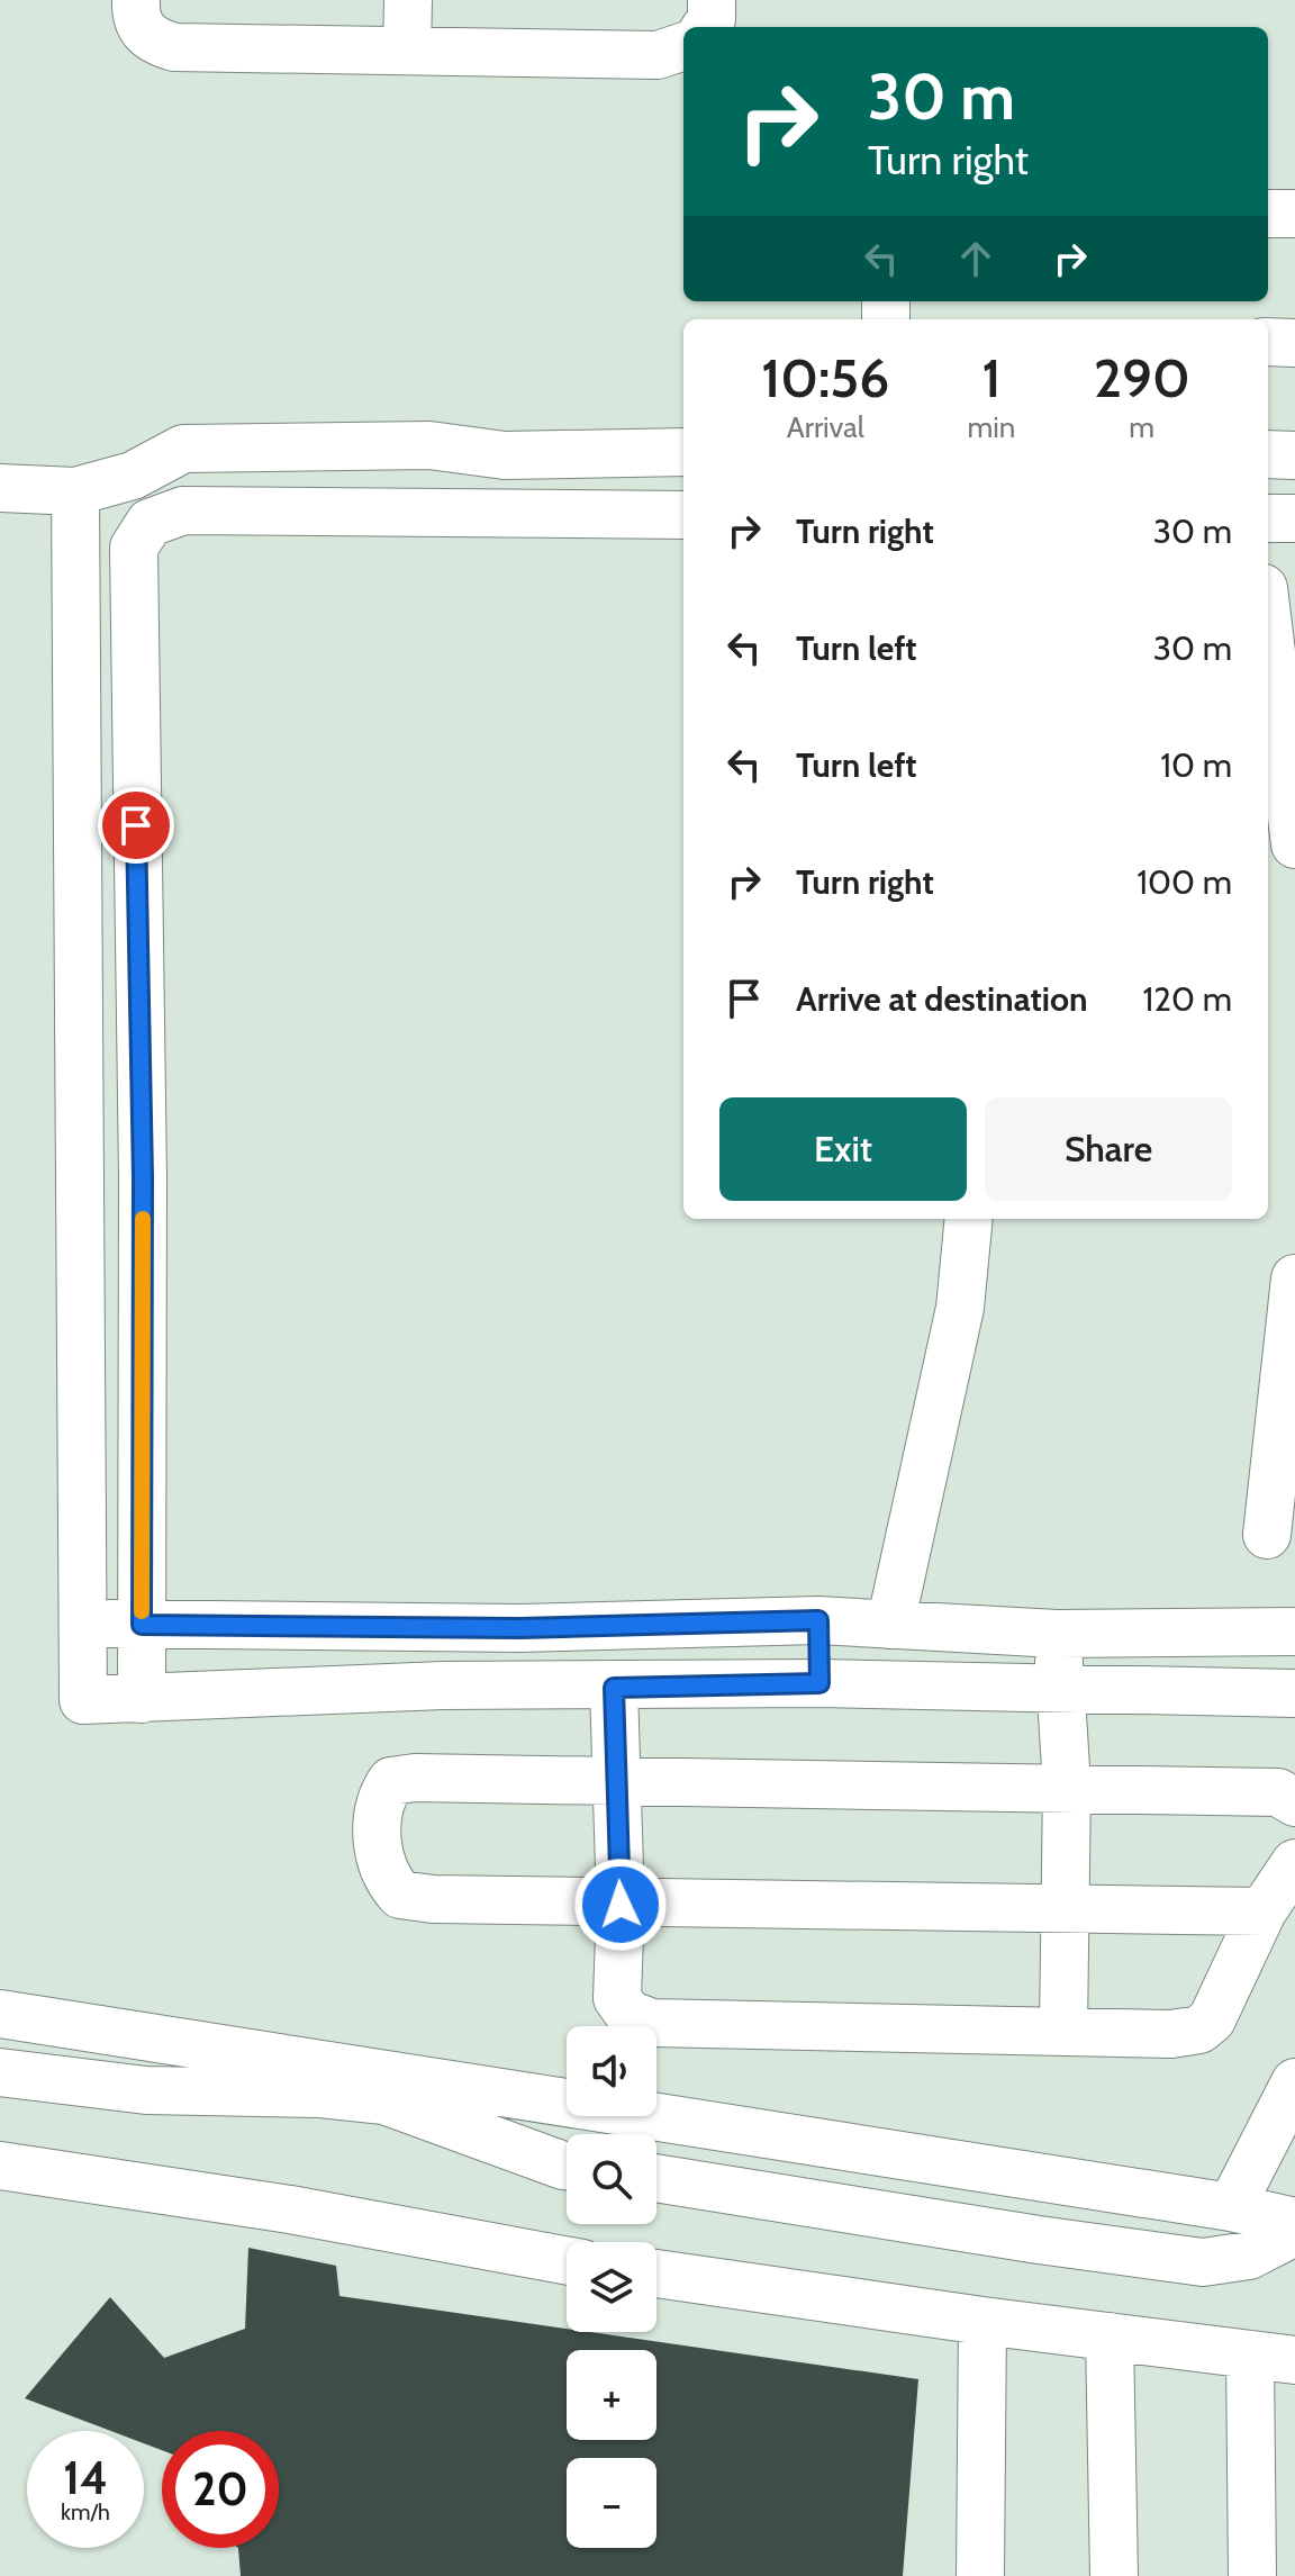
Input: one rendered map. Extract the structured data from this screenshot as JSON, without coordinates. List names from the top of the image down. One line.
{"page":{"turn":["30 m","Turn right"],"eta":["10:56","Arrival","1","min","290","m"],"list":[{"name":"Turn right","value":"30 m"},{"name":"Turn left","value":"30 m"},{"name":"Turn left","value":"10 m"},{"name":"Turn right","value":"100 m"},{"name":"Arrive at destination","value":"120 m"}],"buttons":["Exit","Share"],"map_buttons":["+","−"],"speed":"14 km/h","limit":"20"}}
